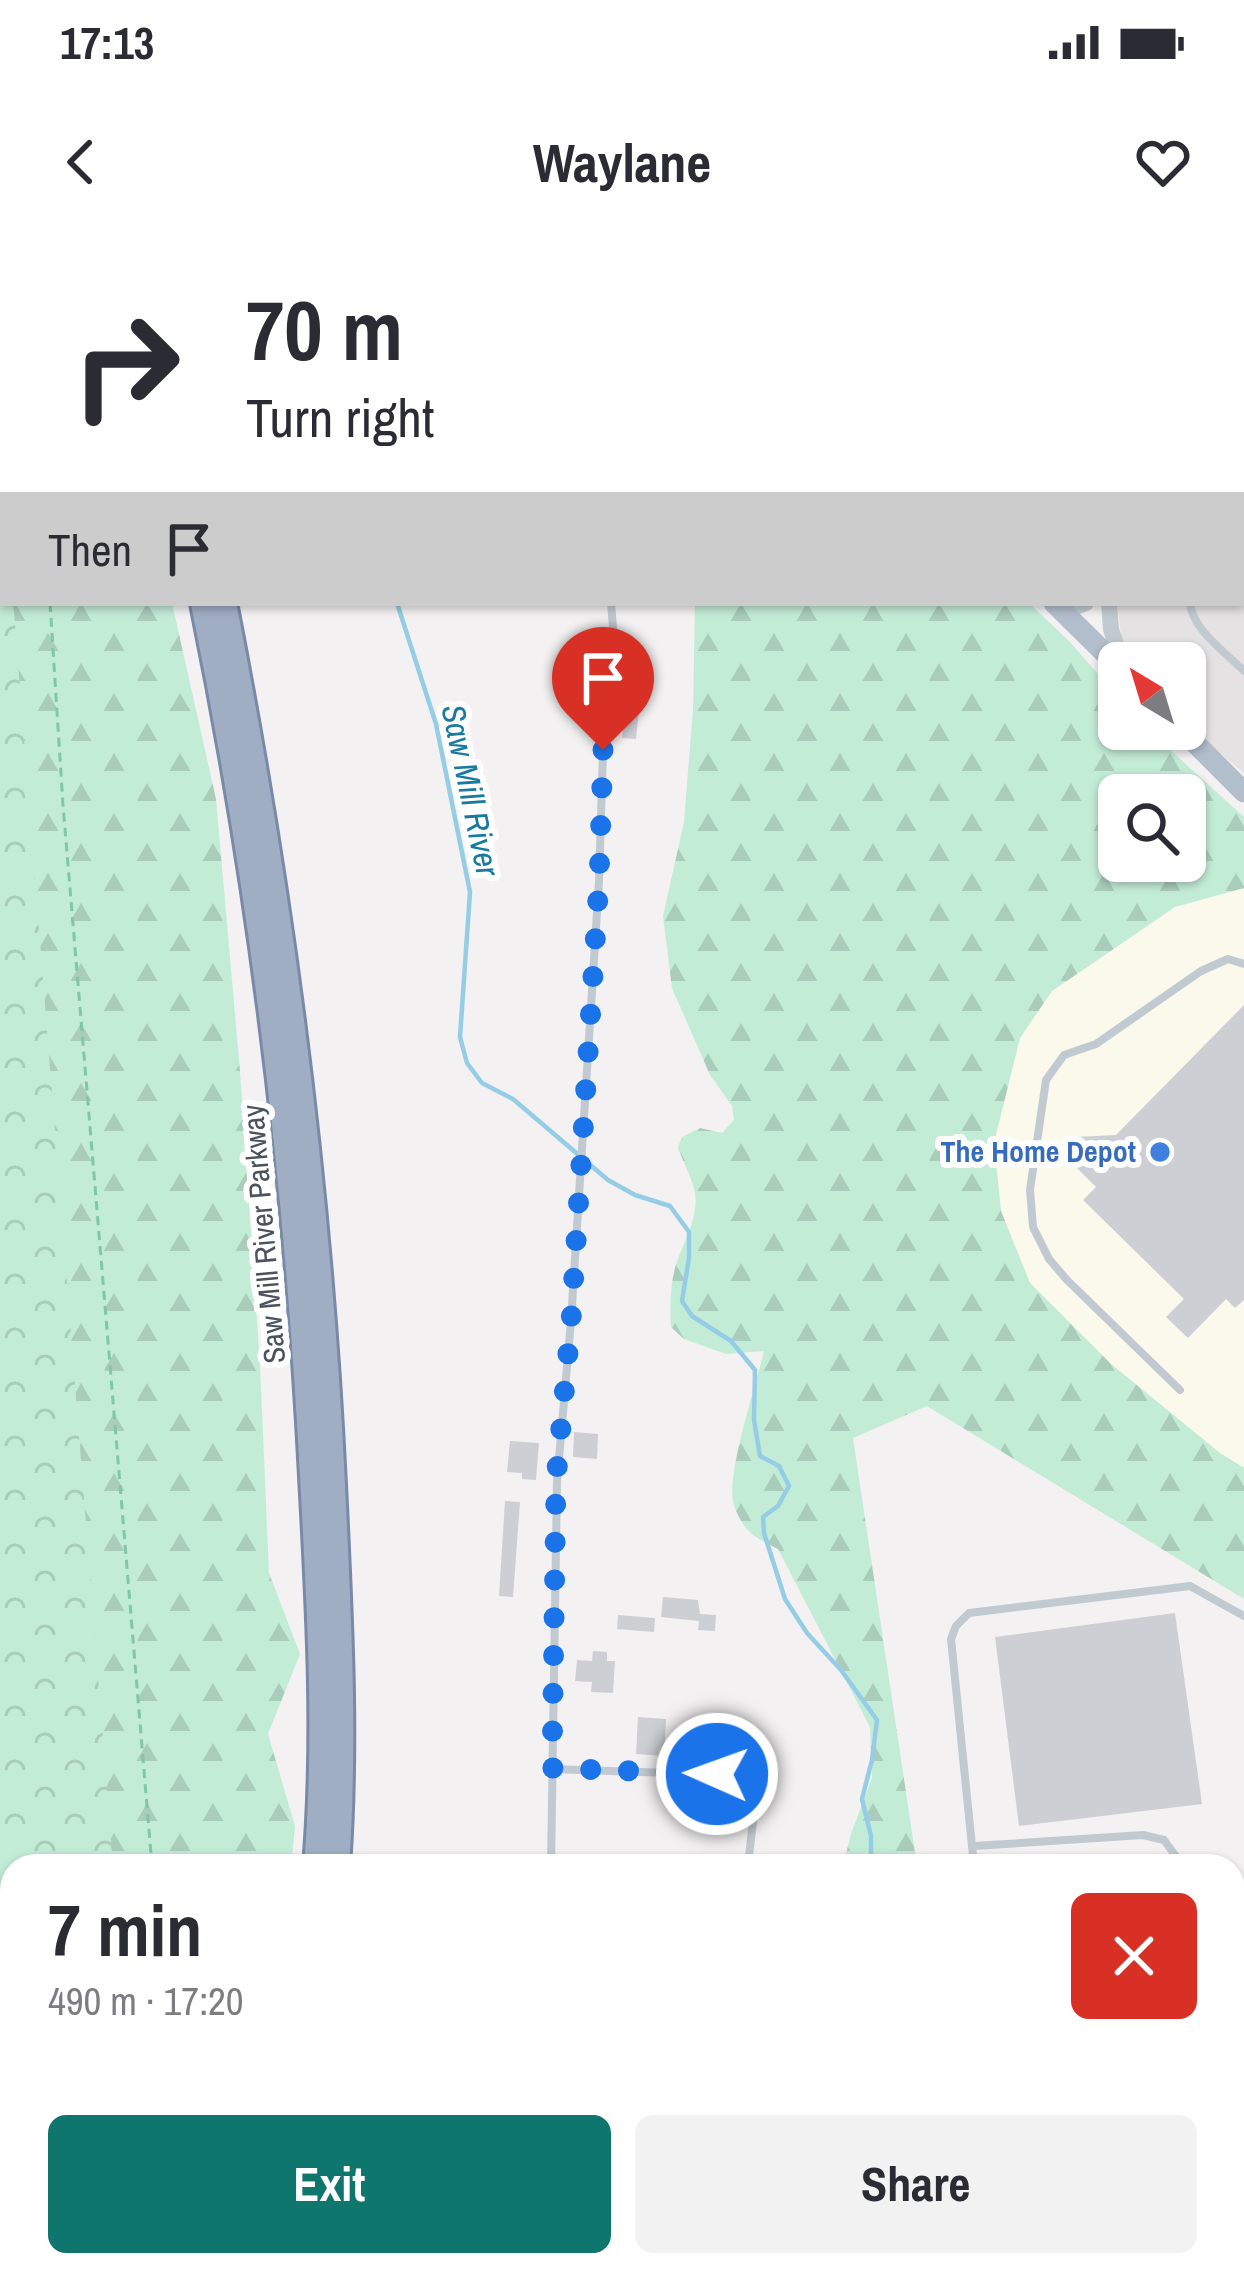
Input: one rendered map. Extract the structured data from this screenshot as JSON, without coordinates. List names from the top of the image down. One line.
{"streets":{"highway":["Saw Mill River Parkway"]},"water":["Saw Mill River"],"places":["The Home Depot"],"north":"top left","page":{"status":"17:13","header":"Waylane","turn":["70 m","Turn right"],"then":"Then","heading":["7 min","490 m · 17:20"],"buttons":["Exit","Share"]}}
